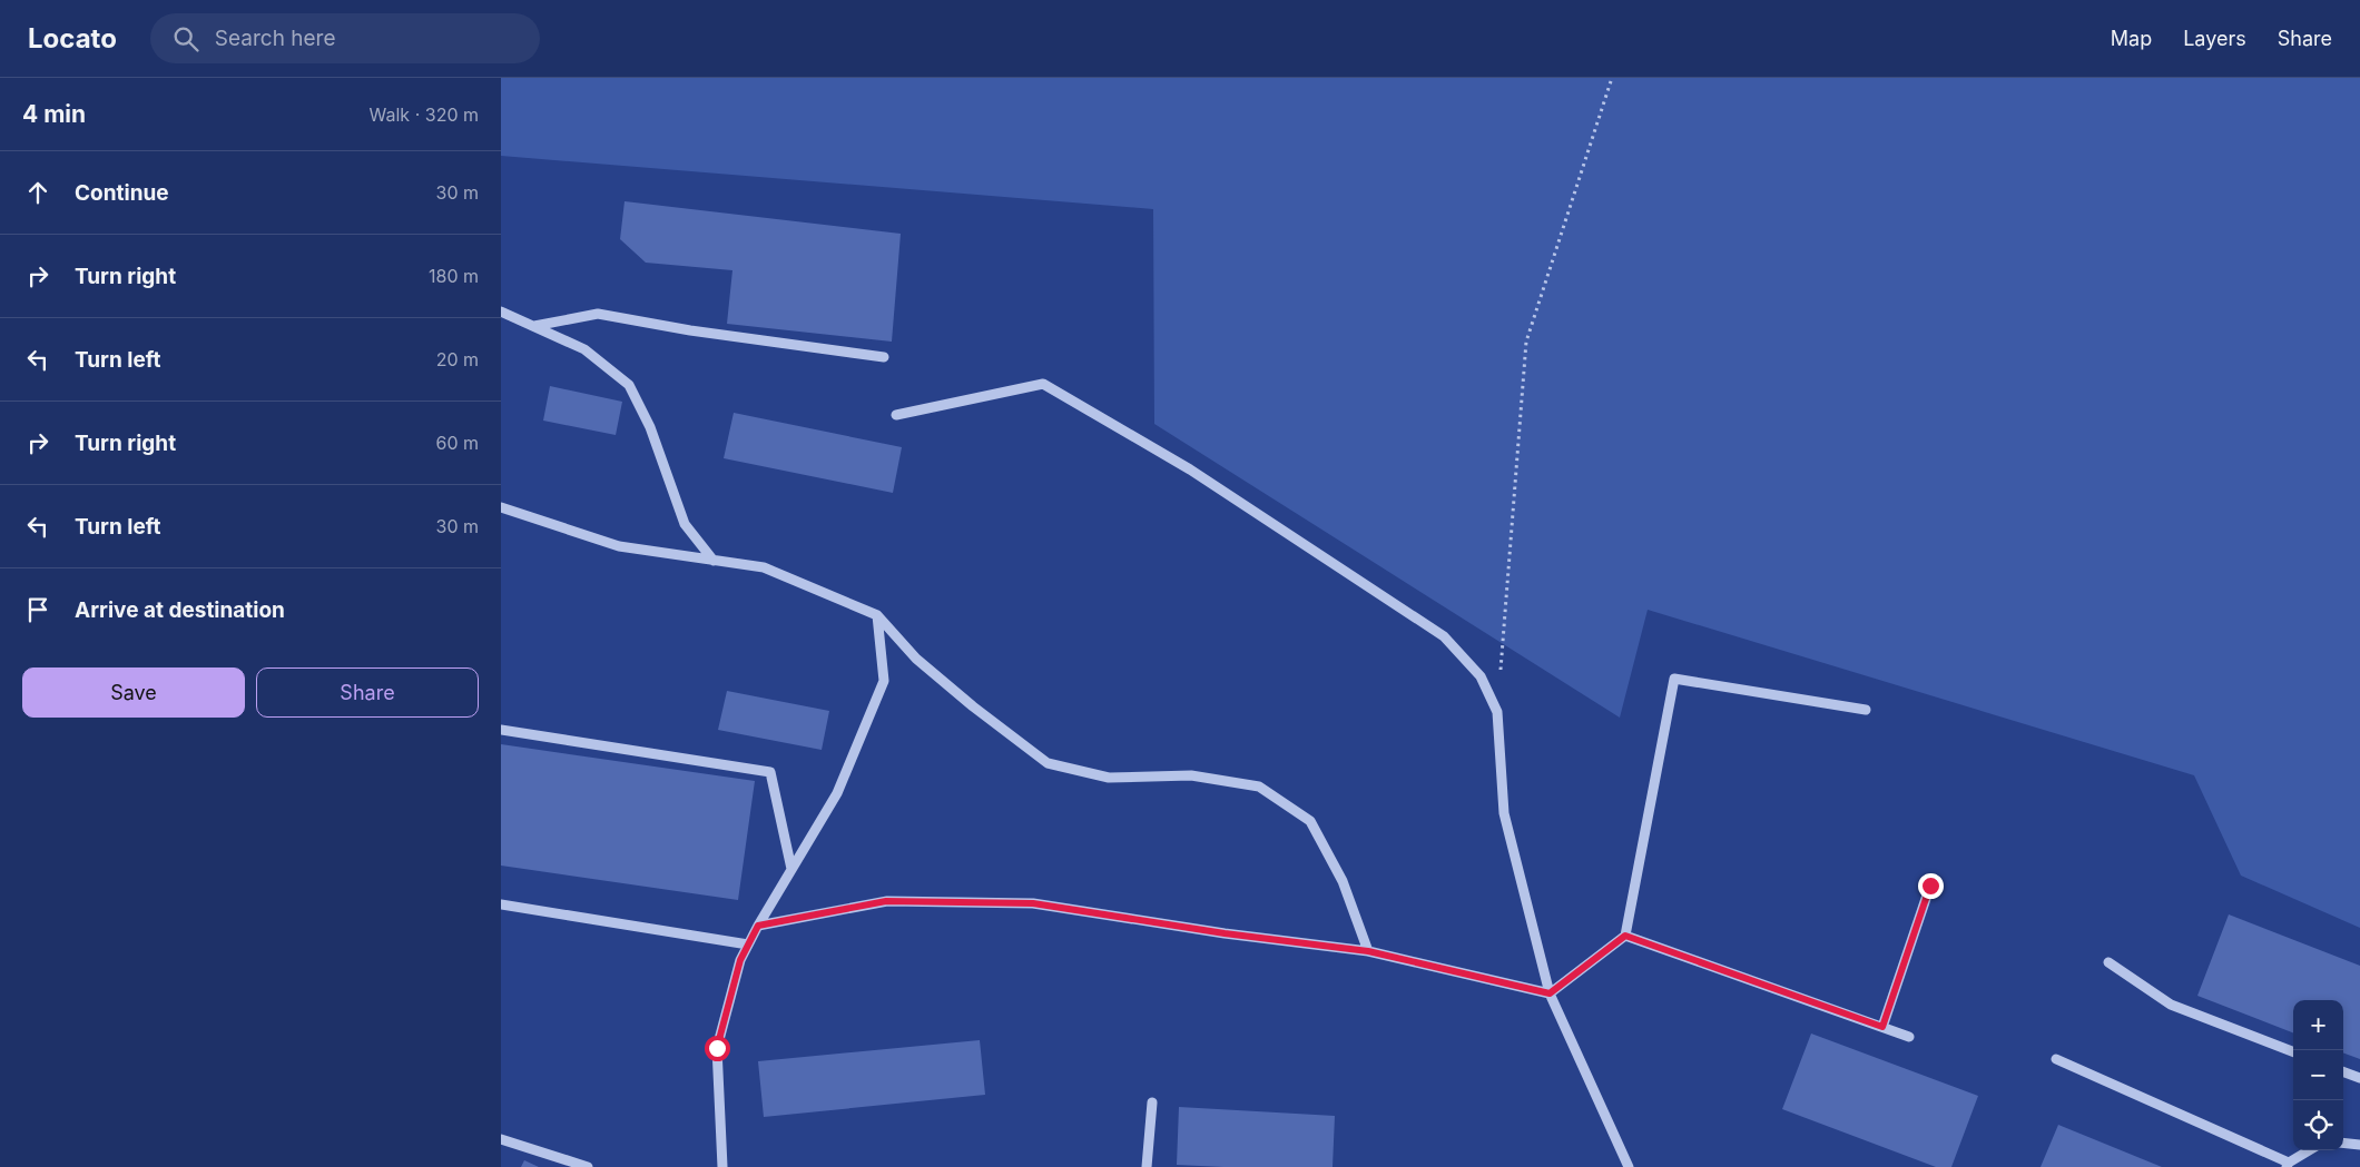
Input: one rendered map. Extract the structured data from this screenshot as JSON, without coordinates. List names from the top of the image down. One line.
{"page":{"header":"Locato","search":"Search here","nav":["Map","Layers","Share"],"heading":["4 min","Walk · 320 m"],"list":[["Continue","30 m"],["Turn right","180 m"],["Turn left","20 m"],["Turn right","60 m"],["Turn left","30 m"],"Arrive at destination"],"buttons":["Save","Share"],"map_buttons":["+","−"]}}
